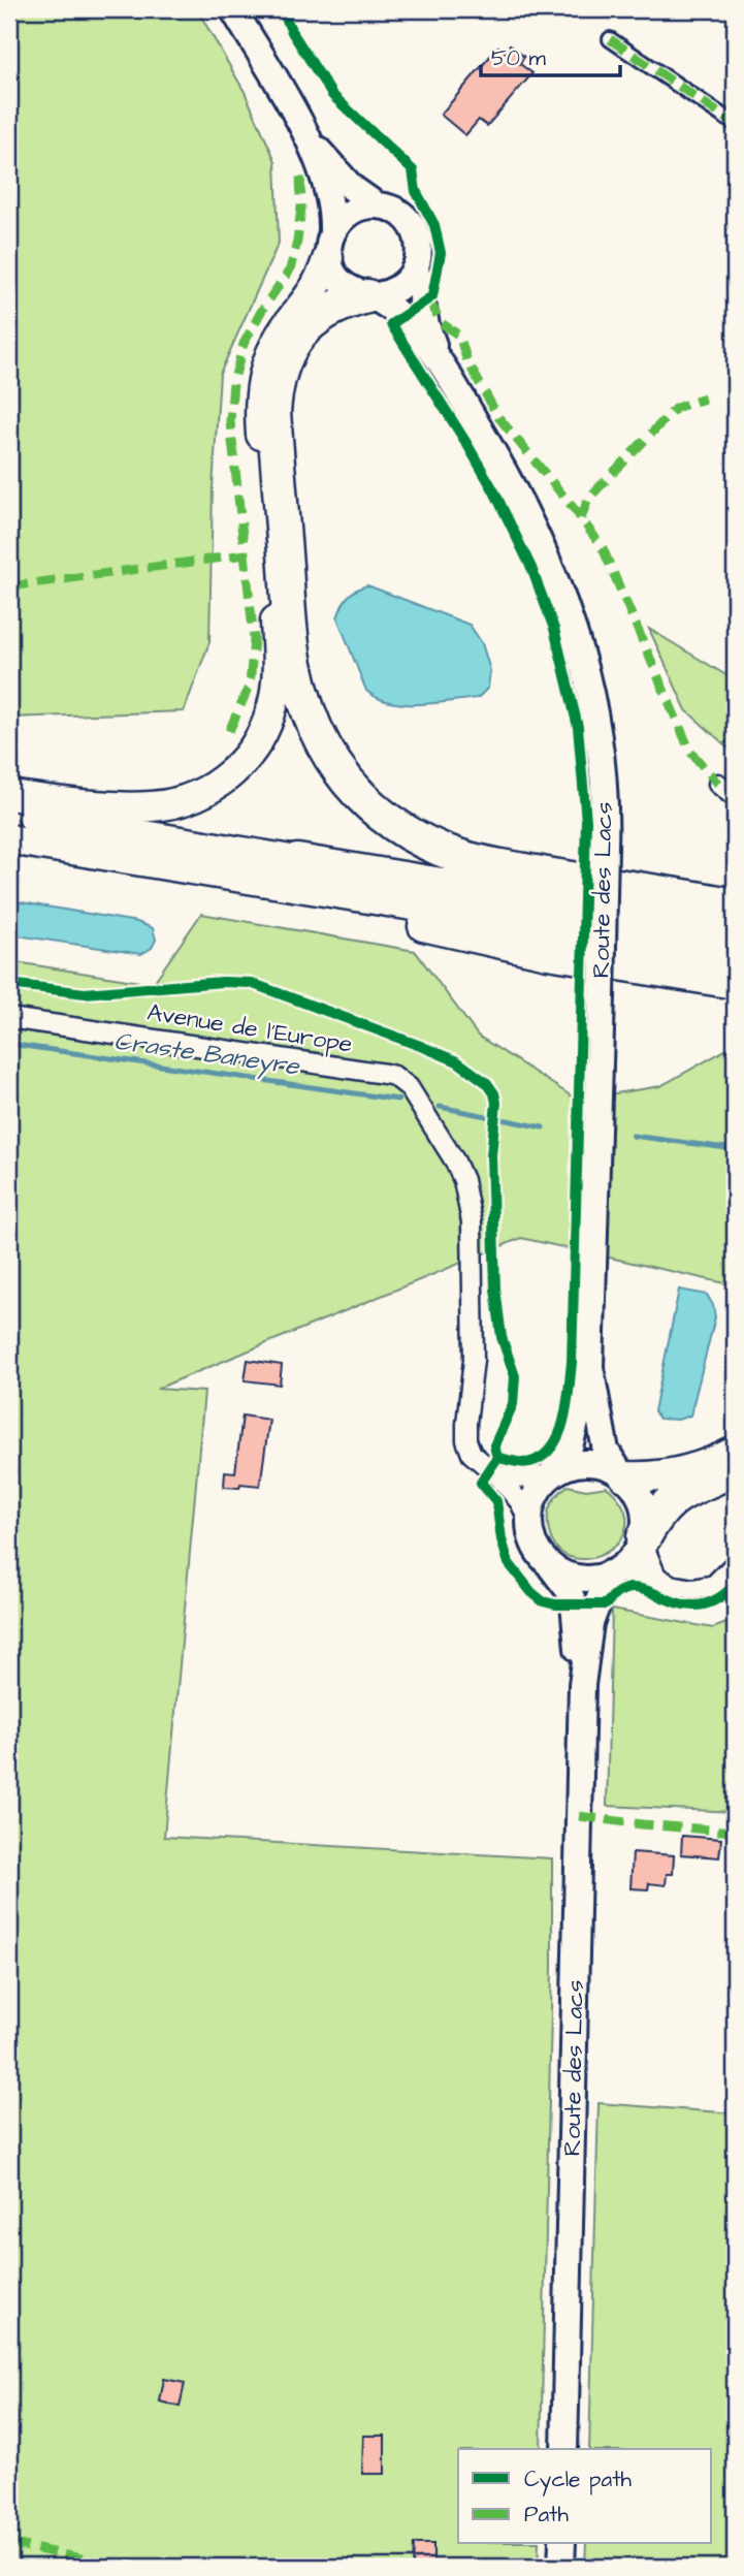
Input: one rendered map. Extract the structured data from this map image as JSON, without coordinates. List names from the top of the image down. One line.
{"streets":{"main road":["Route des Lacs"],"street":["Avenue de l'Europe"]},"crossings":[["Route des Lacs","Avenue de l'Europe"]],"water":["Craste Baneyre"],"legend":["Cycle path","Path"],"scale_bar":"50 m"}
